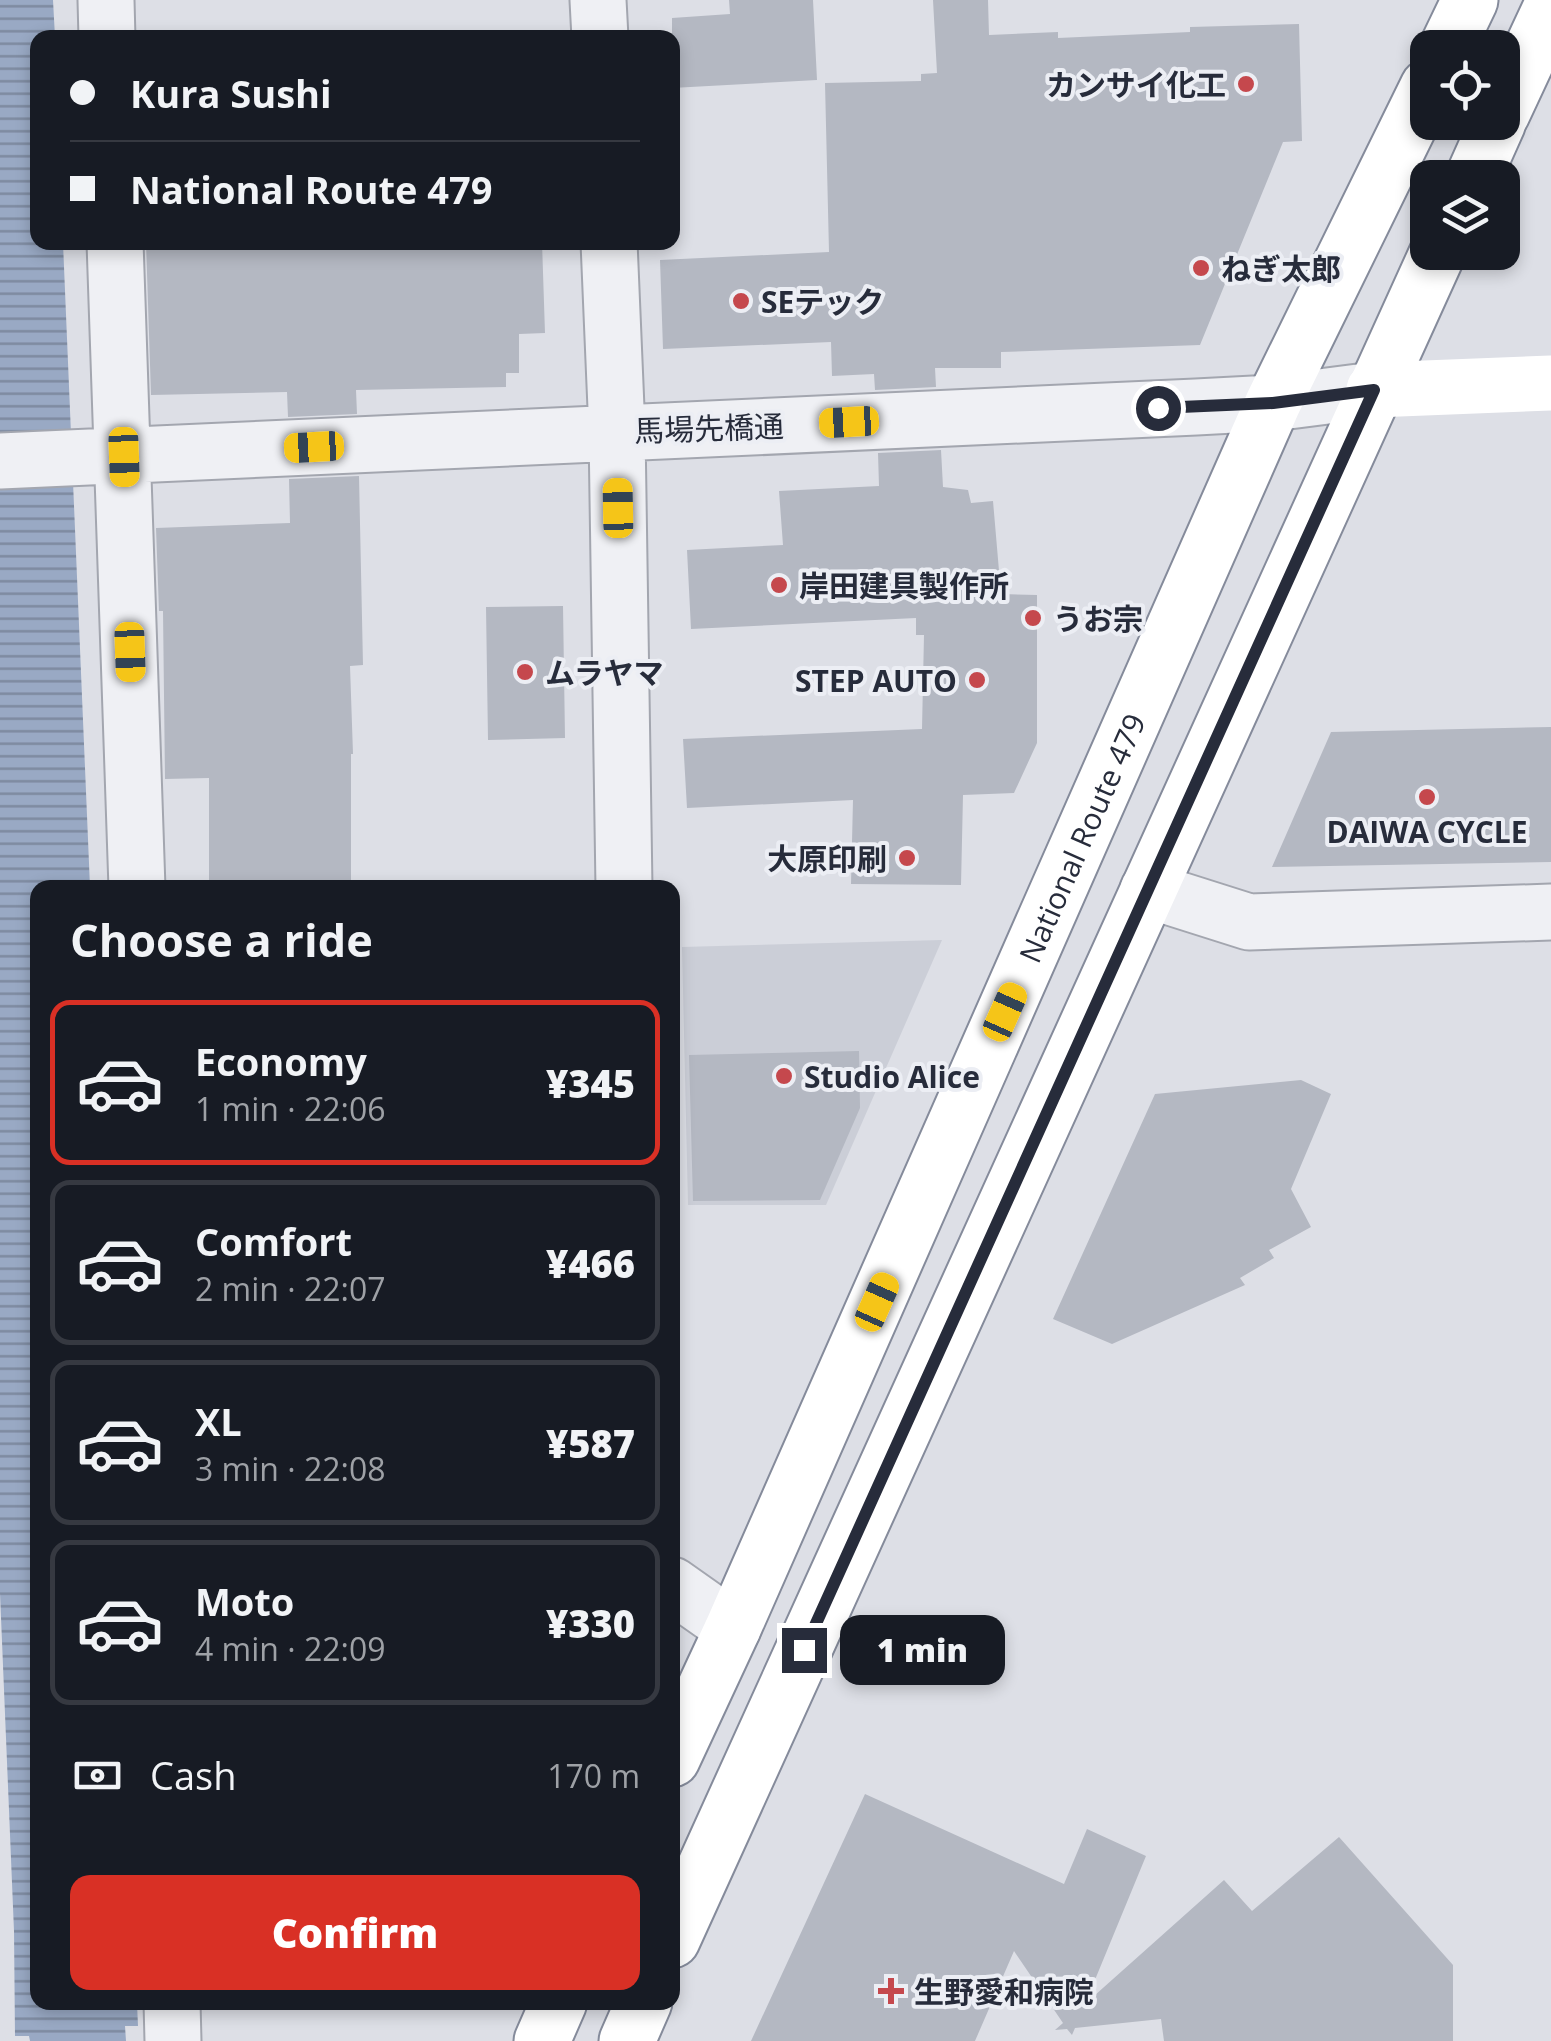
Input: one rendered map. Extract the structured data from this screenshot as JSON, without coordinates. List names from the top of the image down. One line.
{"streets":{"main road":["馬場先橋通","National Route 479"]},"crossings":[["馬場先橋通","National Route 479"]],"places":{"other":["カンサイ化工","ねぎ太郎","SEテック","岸田建具製作所","うお宗","ムラヤマ","STEP AUTO","DAIWA CYCLE","大原印刷","Studio Alice"],"health":["生野愛和病院"]},"page":{"banner":["Kura Sushi","National Route 479"],"heading":"Choose a ride","list":[{"name":"Economy","note":"1 min · 22:06","value":"¥345"},{"name":"Comfort","note":"2 min · 22:07","value":"¥466"},{"name":"XL","note":"3 min · 22:08","value":"¥587"},{"name":"Moto","note":"4 min · 22:09","value":"¥330"}],"bubble":"1 min","pay":["Cash","170 m"],"buttons":"Confirm"}}
